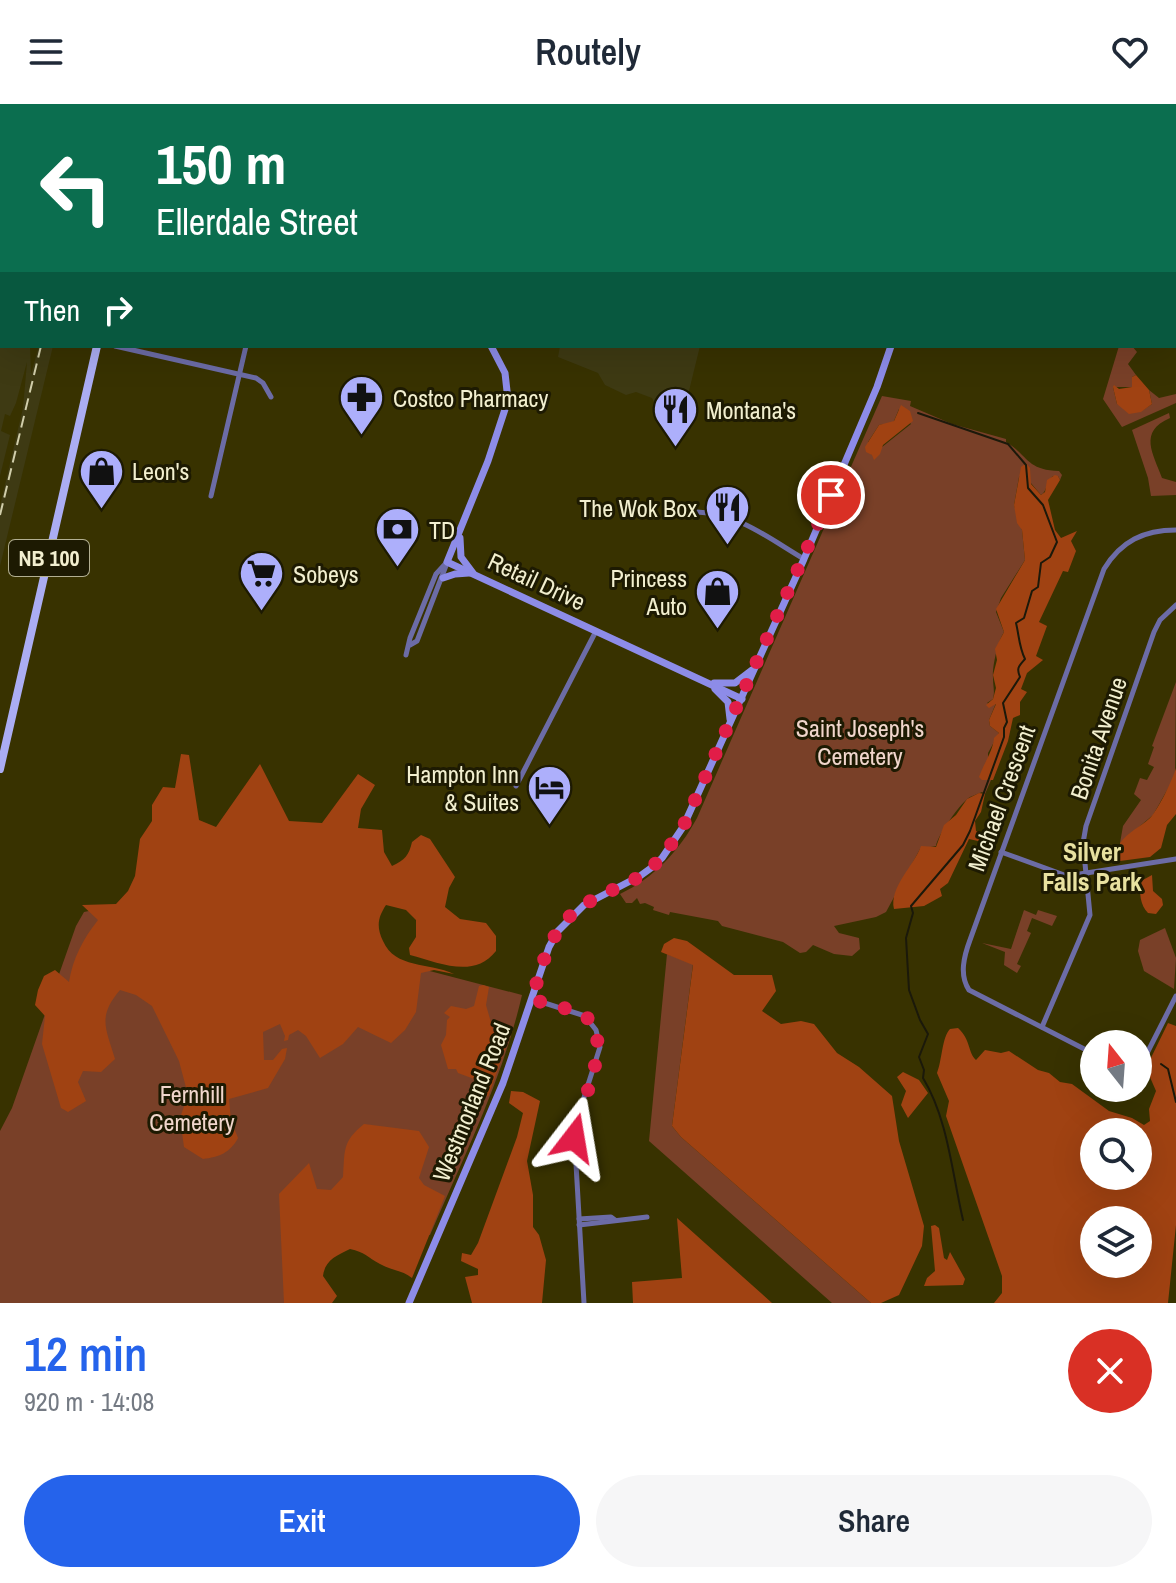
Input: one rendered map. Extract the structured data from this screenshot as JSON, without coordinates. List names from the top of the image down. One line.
{"streets":{"main road":["NB 100"],"street":["Retail Drive","Bonita Avenue","Michael Crescent","Westmorland Road"]},"crossings":[["Retail Drive","Westmorland Road"],["Bonita Avenue","Michael Crescent"]],"districts":["Silver Falls Park"],"parks":["Saint Joseph's Cemetery","Fernhill Cemetery"],"places":{"pharmacy":["Costco Pharmacy"],"restaurant":["Montana's","The Wok Box"],"shop":["Leon's","Princess Auto"],"bank":["TD"],"supermarket":["Sobeys"],"hotel":["Hampton Inn & Suites"]},"north":"top","page":{"header":"Routely","turn":["150 m","Ellerdale Street"],"then":"Then","heading":["12 min","920 m · 14:08"],"buttons":["Exit","Share"]}}
